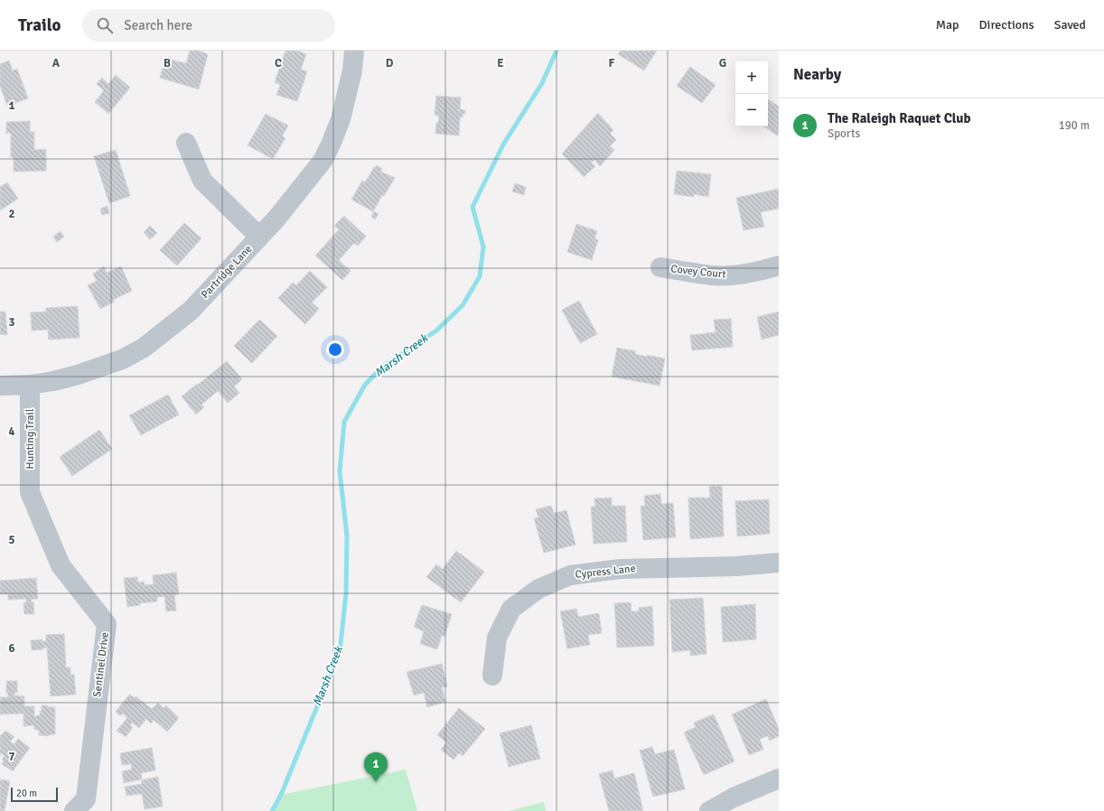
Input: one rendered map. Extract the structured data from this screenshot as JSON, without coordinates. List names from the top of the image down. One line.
{"streets":{"street":["Partridge Lane","Covey Court","Hunting Trail","Cypress Lane","Sentinel Drive"]},"crossings":[["Partridge Lane","Hunting Trail"],["Hunting Trail","Sentinel Drive"]],"water":["Marsh Creek"],"scale_bar":"20 m","page":{"header":"Trailo","search":"Search here","nav":["Map","Directions","Saved"],"heading":"Nearby","map_buttons":["+","−"],"list":[{"mark":"1","name":"The Raleigh Raquet Club","note":"Sports","value":"190 m"}],"pins":"1","scale":"20 m"},"grid":{"columns":["A","B","C","D","E","F","G"],"rows":["1","2","3","4","5","6","7"]}}
